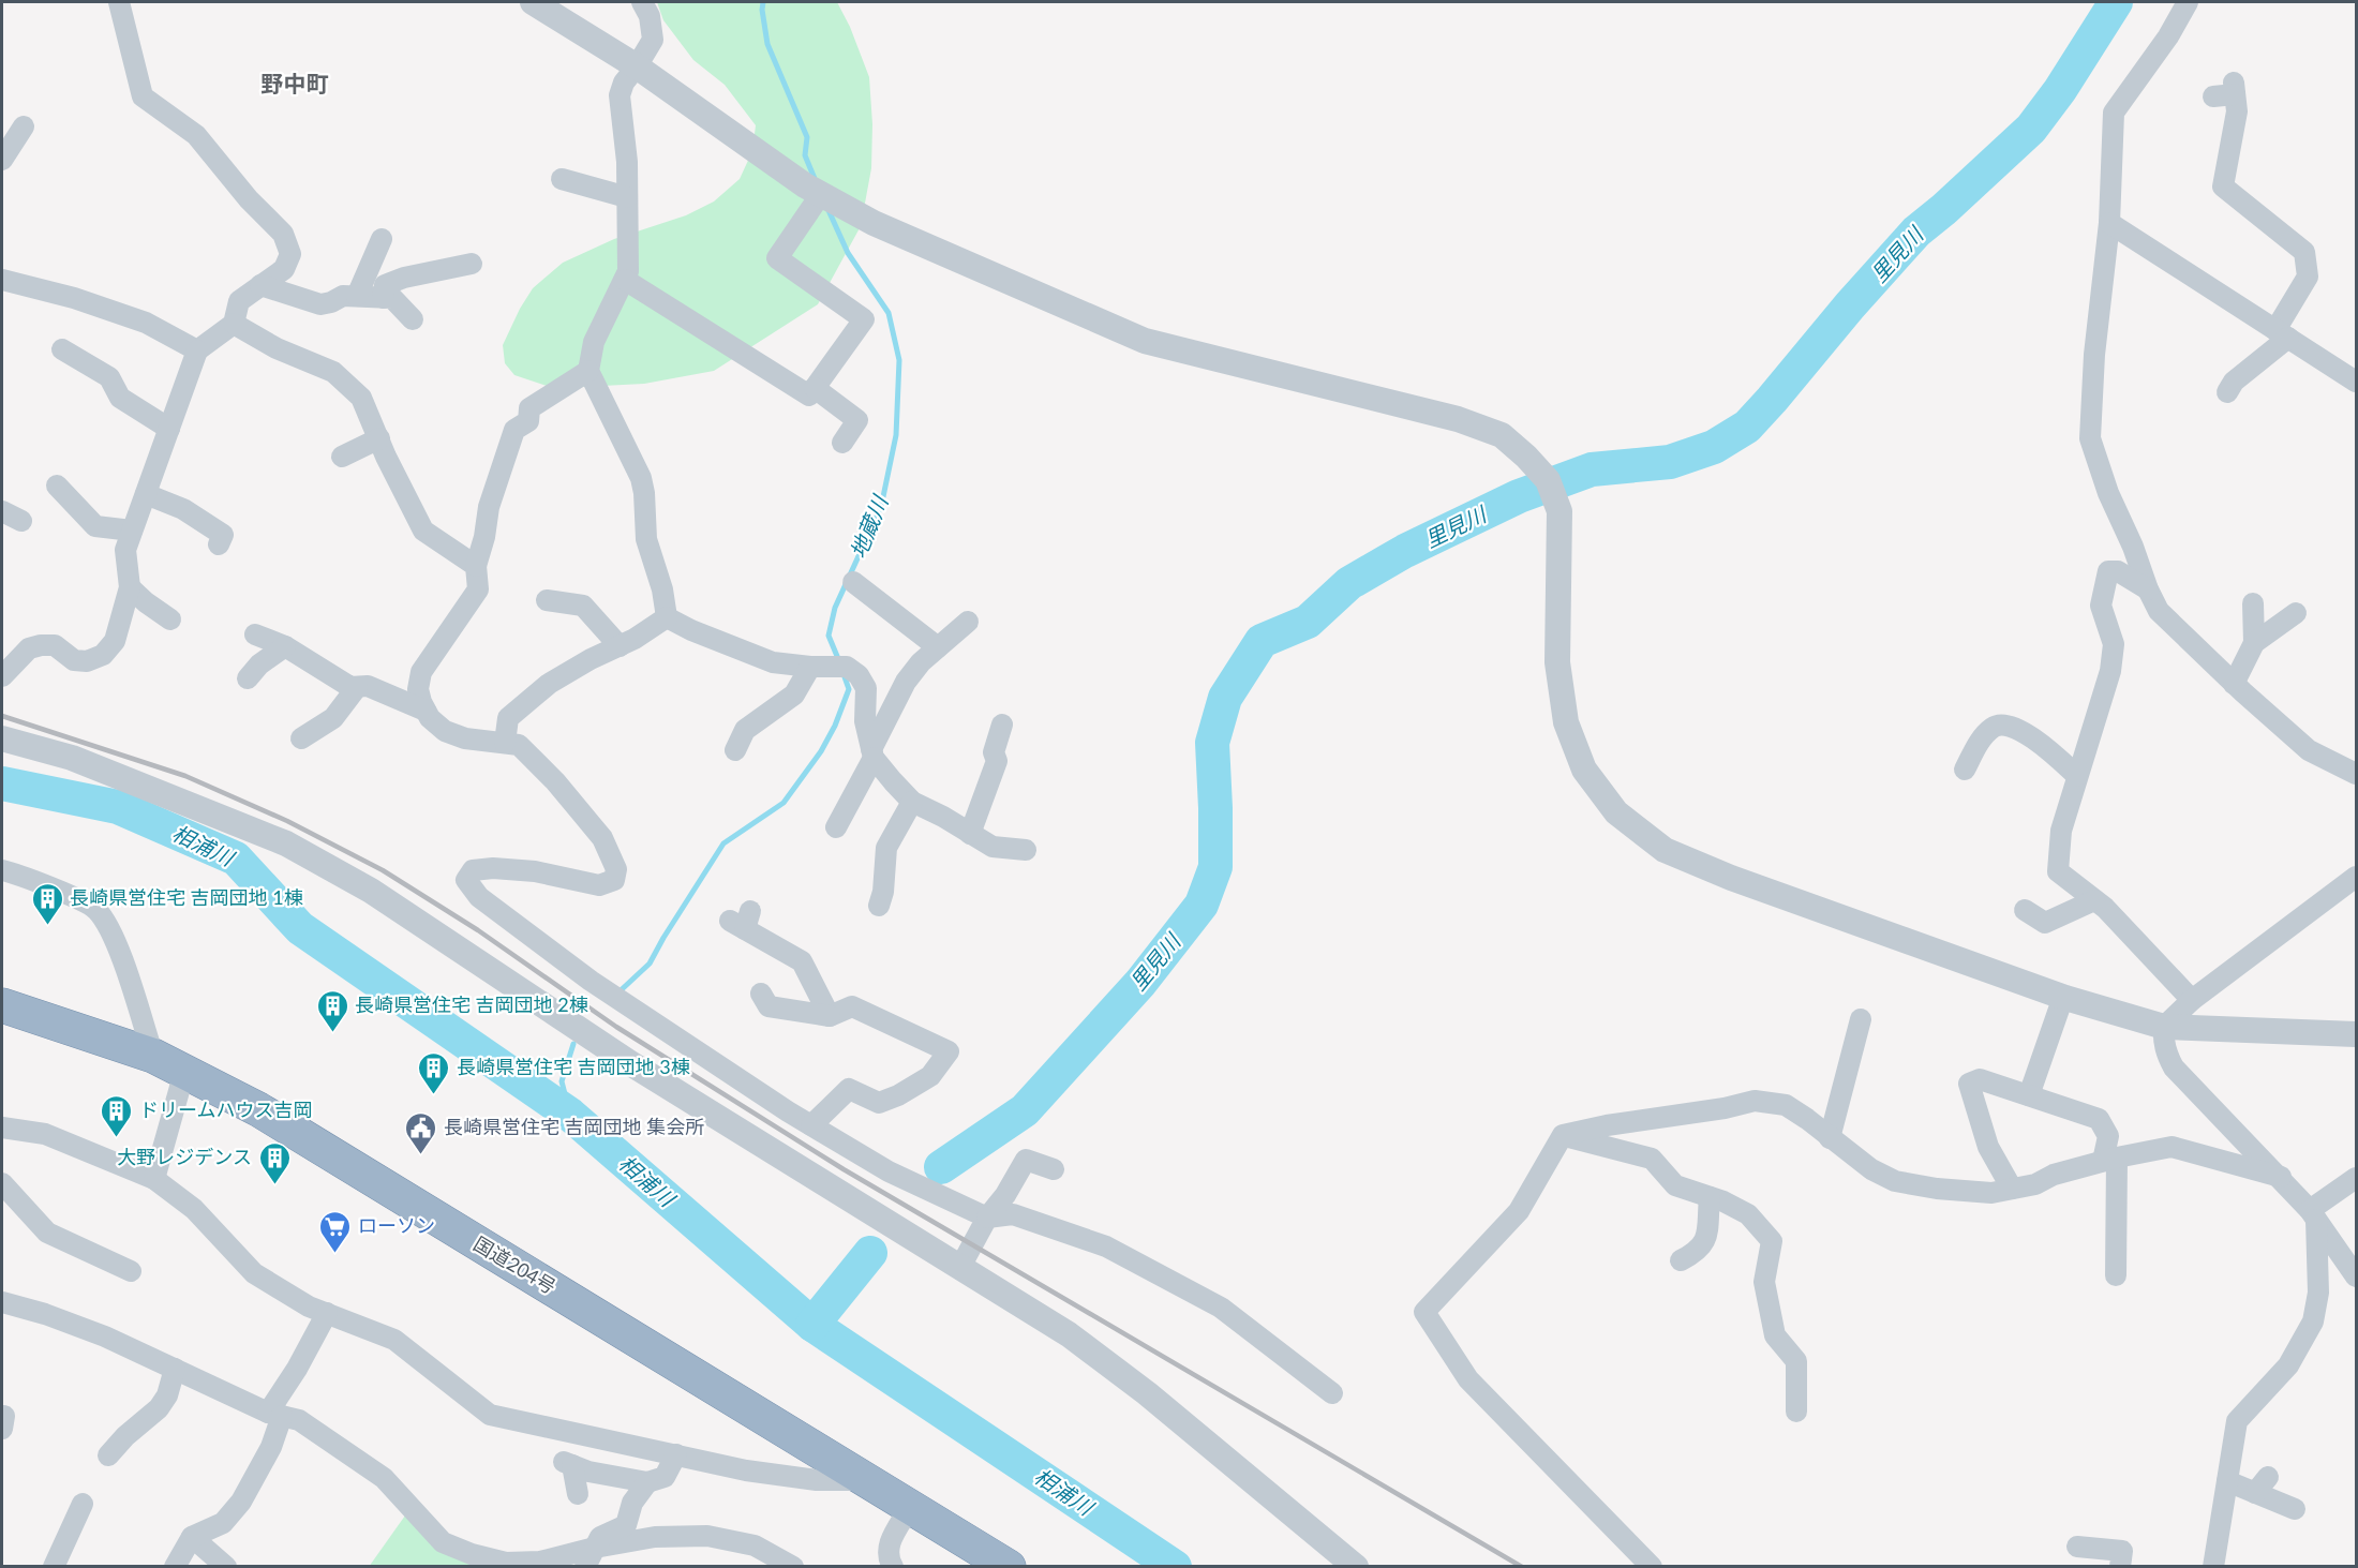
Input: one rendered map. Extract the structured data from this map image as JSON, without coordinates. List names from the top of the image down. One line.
{"streets":{"highway":["国道204号"]},"districts":["野中町"],"water":["里見川","地蔵川","相浦川"],"places":{"building":["長崎県営住宅 吉岡団地 1棟","長崎県営住宅 吉岡団地 2棟","長崎県営住宅 吉岡団地 3棟","ドリームハウス吉岡","大野レジデンス"],"public building":["長崎県営住宅 吉岡団地 集会所"],"supermarket":["ローソン"]}}
